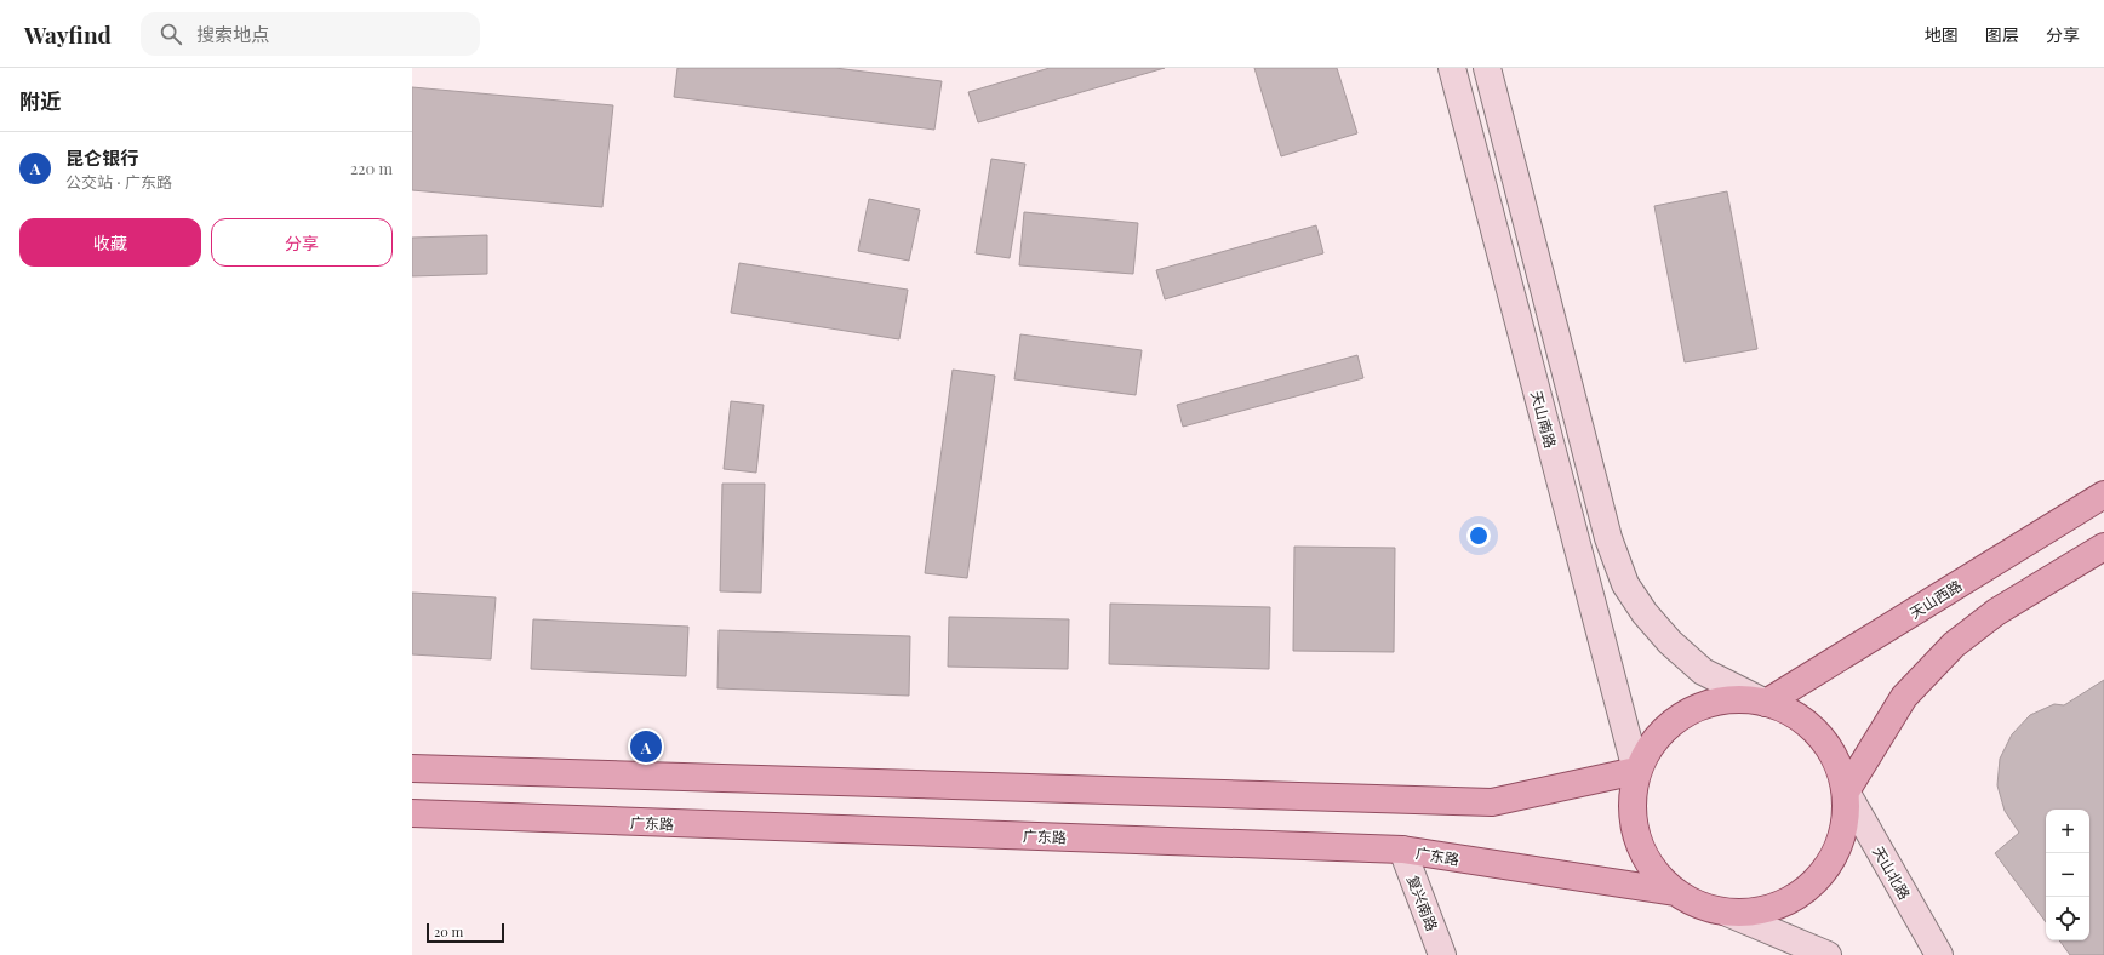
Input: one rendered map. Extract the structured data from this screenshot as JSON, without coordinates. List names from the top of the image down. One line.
{"streets":{"main road":["天山南路","天山西路","广东路","天山北路","复兴南路"]},"crossings":[["广东路","复兴南路"]],"scale_bar":"20 m","page":{"header":"Wayfind","search":"搜索地点","nav":["地图","图层","分享"],"heading":"附近","list":[{"mark":"A","name":"昆仑银行","note":"公交站 · 广东路","value":"220 m"}],"buttons":["收藏","分享"],"pins":"A","map_buttons":["+","−"],"scale":"20 m"}}
